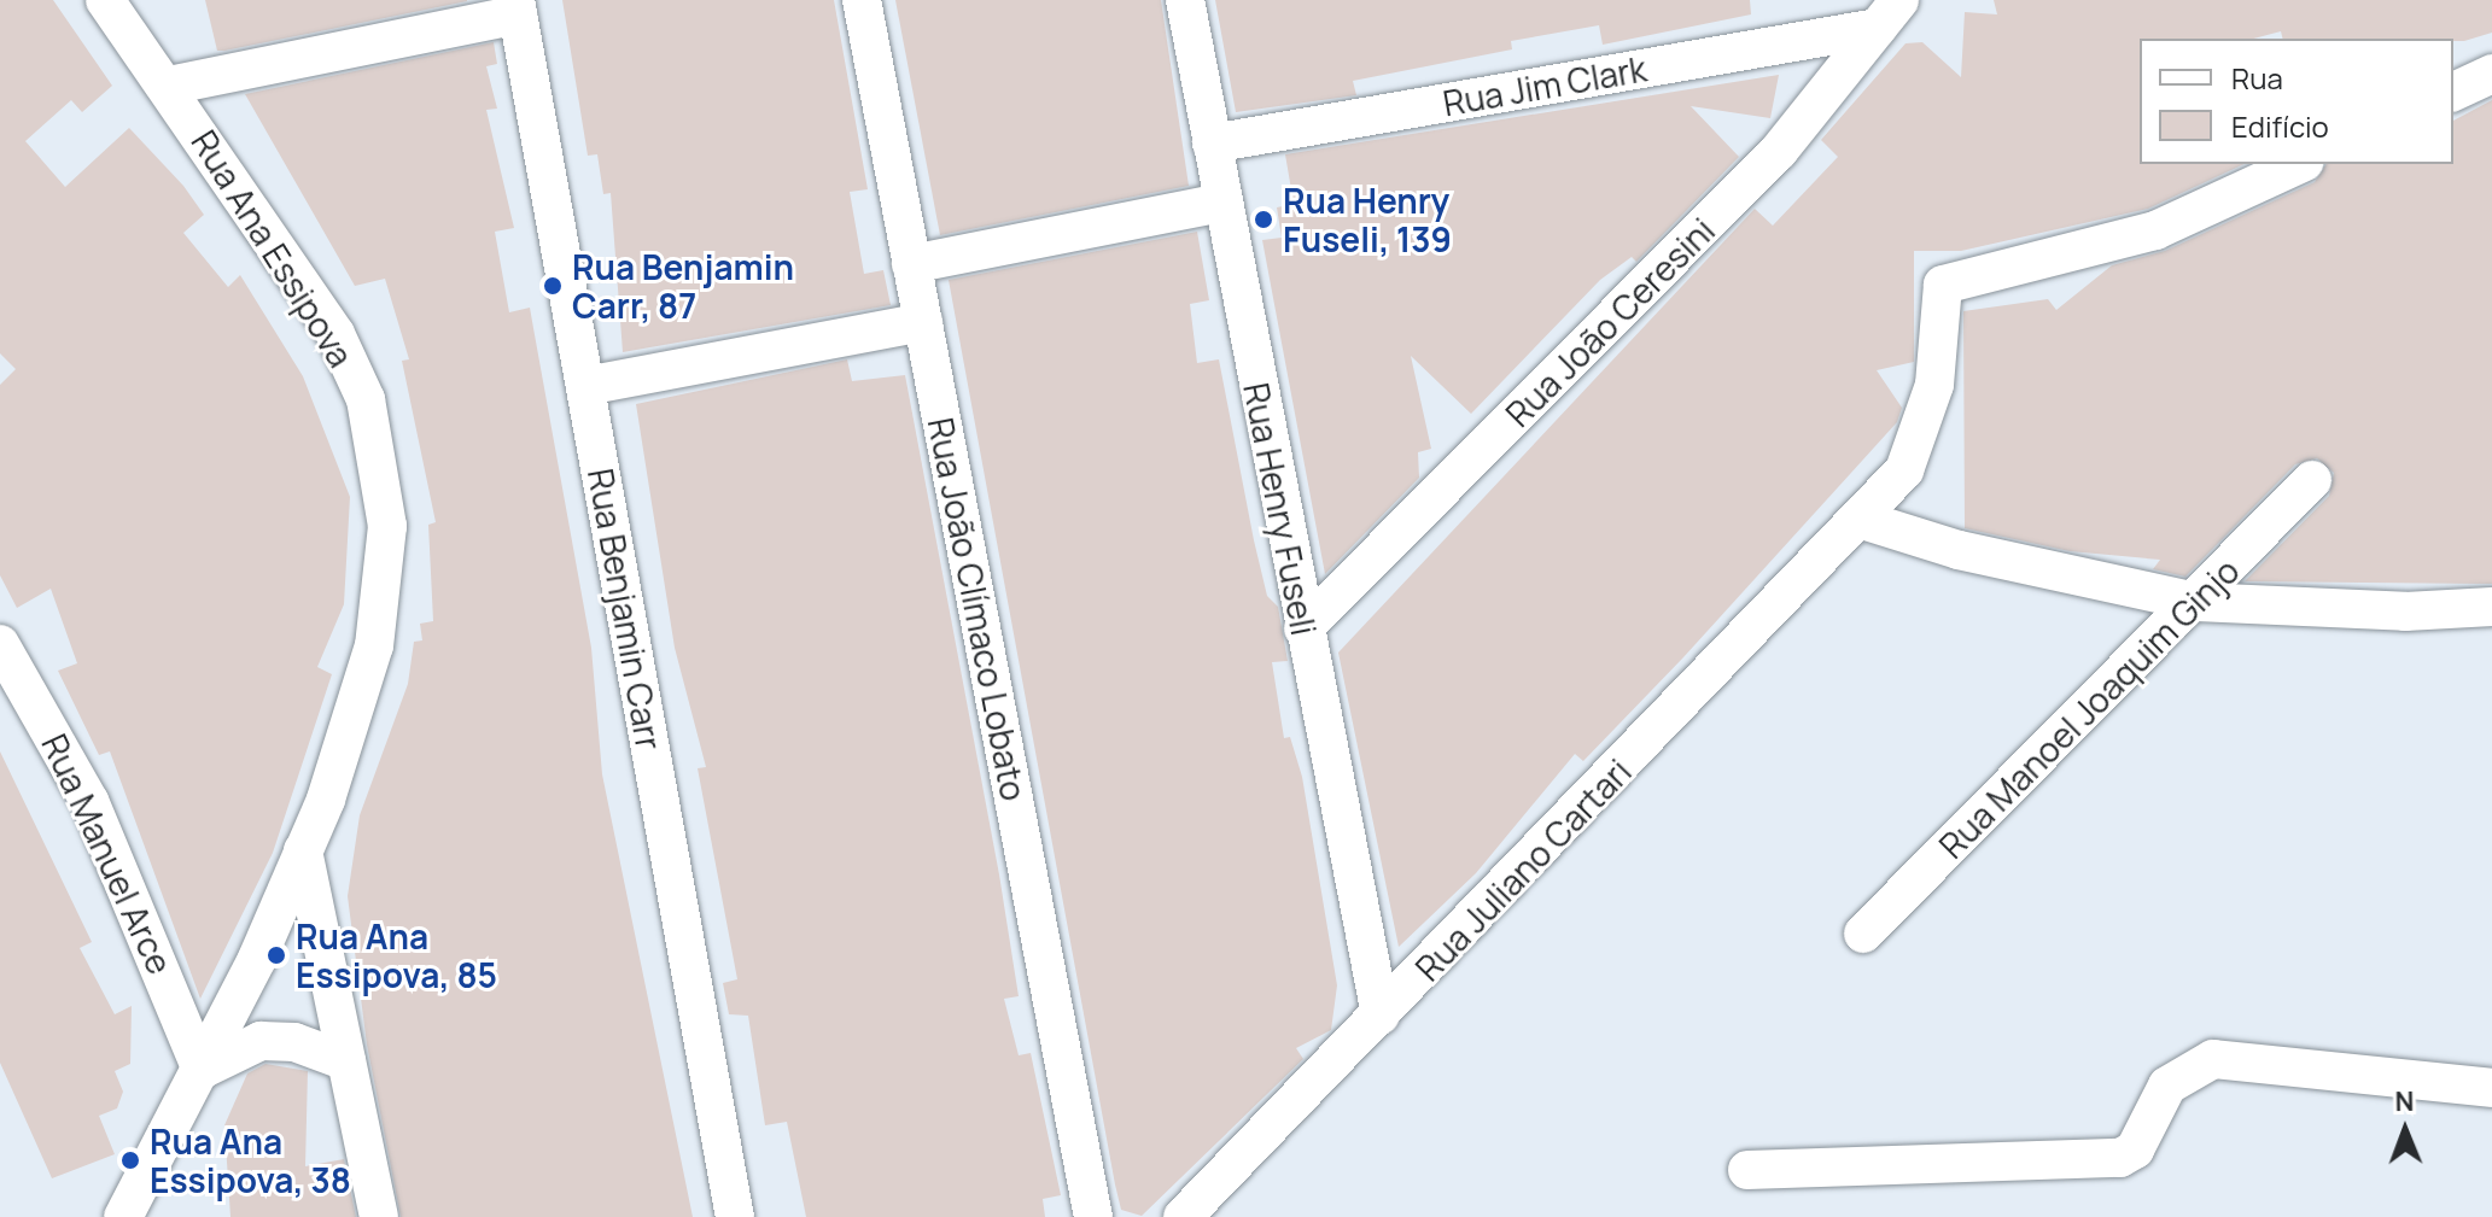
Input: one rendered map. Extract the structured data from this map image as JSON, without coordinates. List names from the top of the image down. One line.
{"streets":{"street":["Rua Jim Clark","Rua Ana Essipova","Rua João Ceresini","Rua Henry Fuseli","Rua Benjamin Carr","Rua João Clímaco Lobato","Rua Manoel Joaquim Ginjo","Rua Manuel Arce","Rua Juliano Cartari"]},"crossings":[["Rua Jim Clark","Rua João Ceresini"],["Rua Jim Clark","Rua Henry Fuseli"],["Rua Ana Essipova","Rua Manuel Arce"],["Rua João Ceresini","Rua Henry Fuseli"],["Rua Henry Fuseli","Rua Juliano Cartari"]],"places":["Rua Henry Fuseli, 139","Rua Benjamin Carr, 87","Rua Ana Essipova, 85","Rua Ana Essipova, 38"],"legend":["Rua","Edifício"],"north":"top"}
